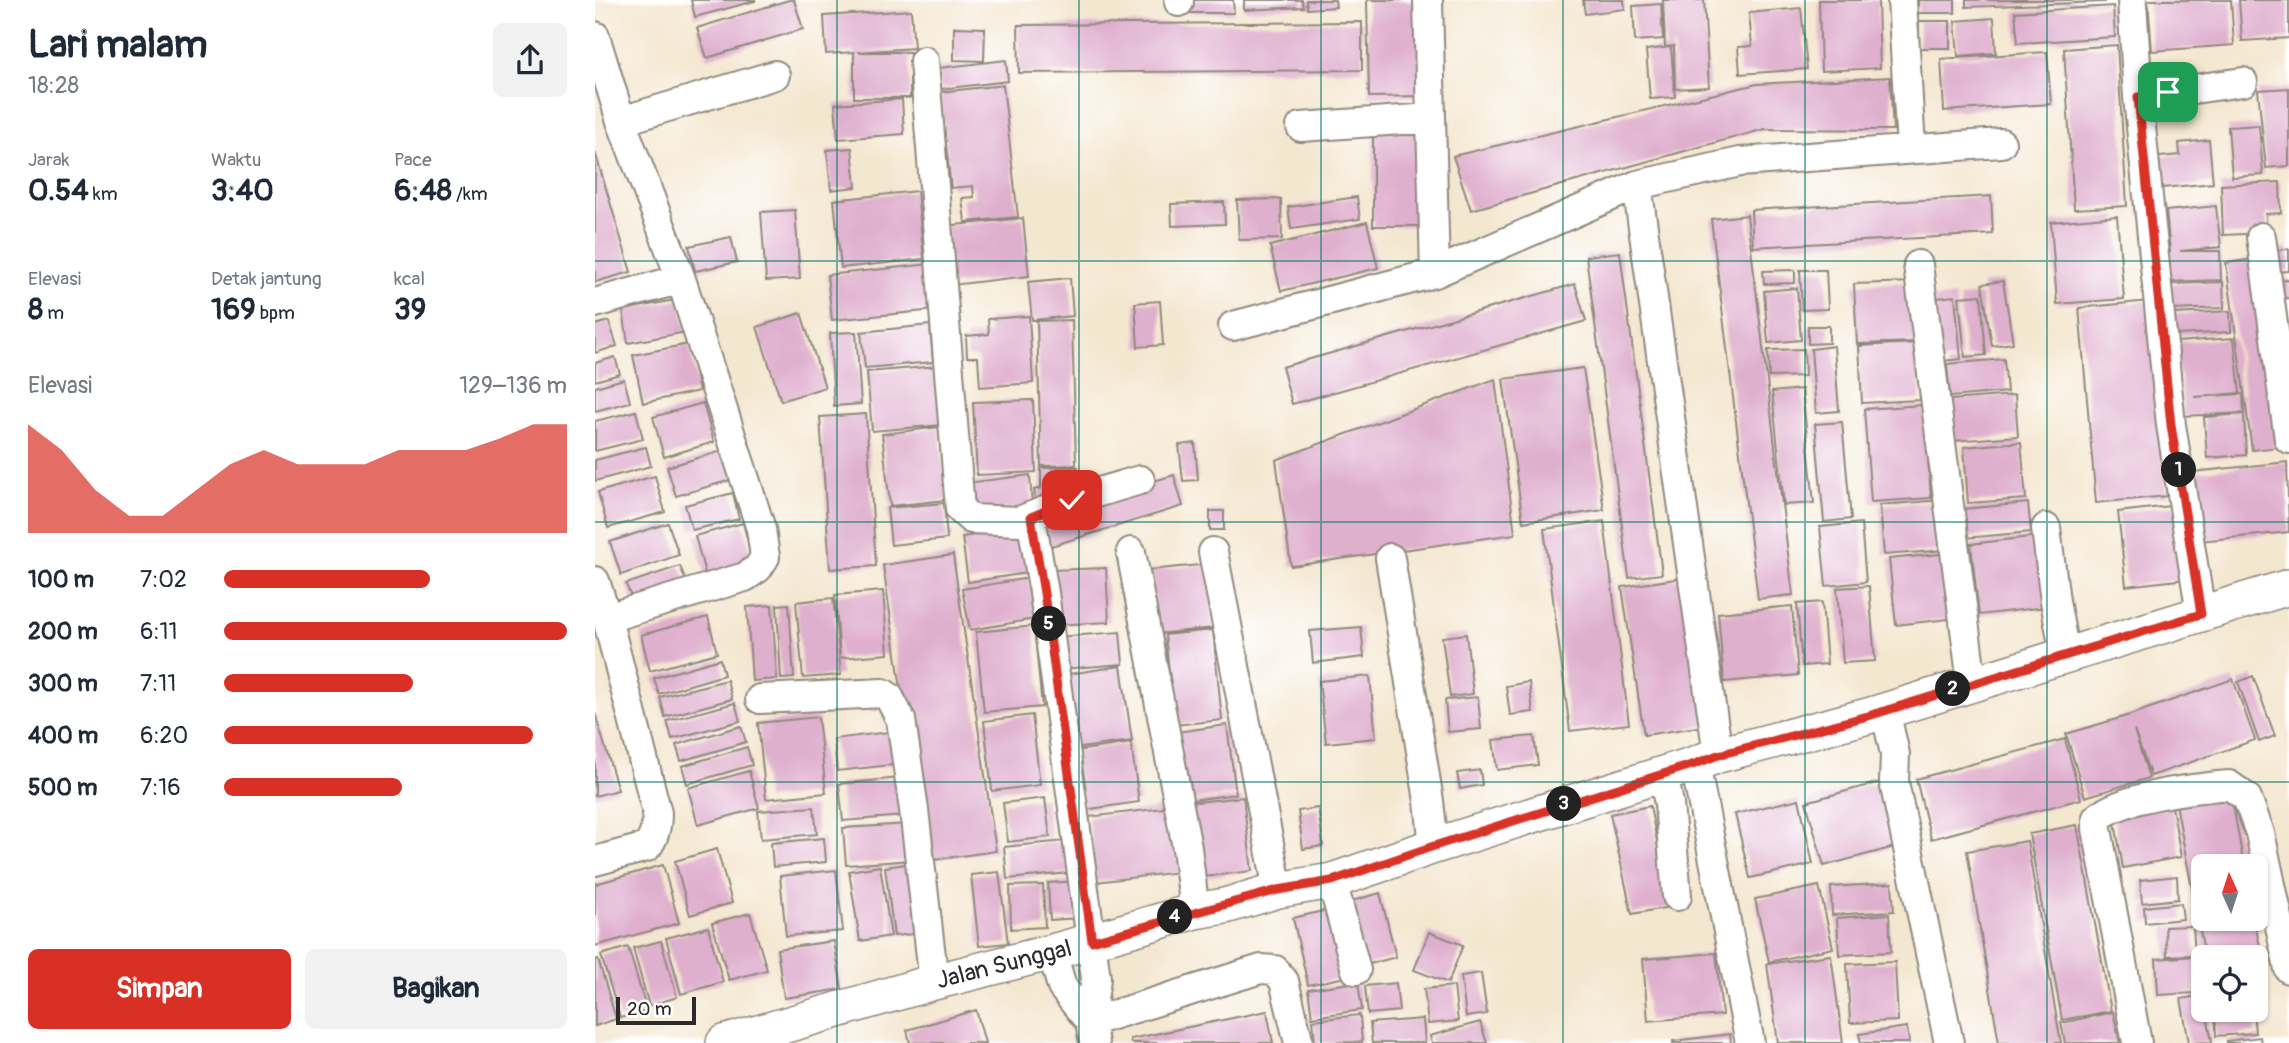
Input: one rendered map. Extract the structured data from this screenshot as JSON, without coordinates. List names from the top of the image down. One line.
{"streets":{"main road":["Jalan Sunggal"]},"scale_bar":"20 m","north":"top","page":{"heading":["Lari malam","18:28"],"stats":[["Jarak","0.54 km"],["Waktu","3:40"],["Pace","6:48 /km"],["Elevasi","8 m"],["Detak jantung","169 bpm"],["kcal","39"]],"chart":["Elevasi","129–136 m"],"pins":["1","5","2","3","4"],"list":[{"name":"100 m","note":"7:02"},{"name":"200 m","note":"6:11"},{"name":"300 m","note":"7:11"},{"name":"400 m","note":"6:20"},{"name":"500 m","note":"7:16"}],"buttons":["Simpan","Bagikan"],"scale":"20 m"}}
